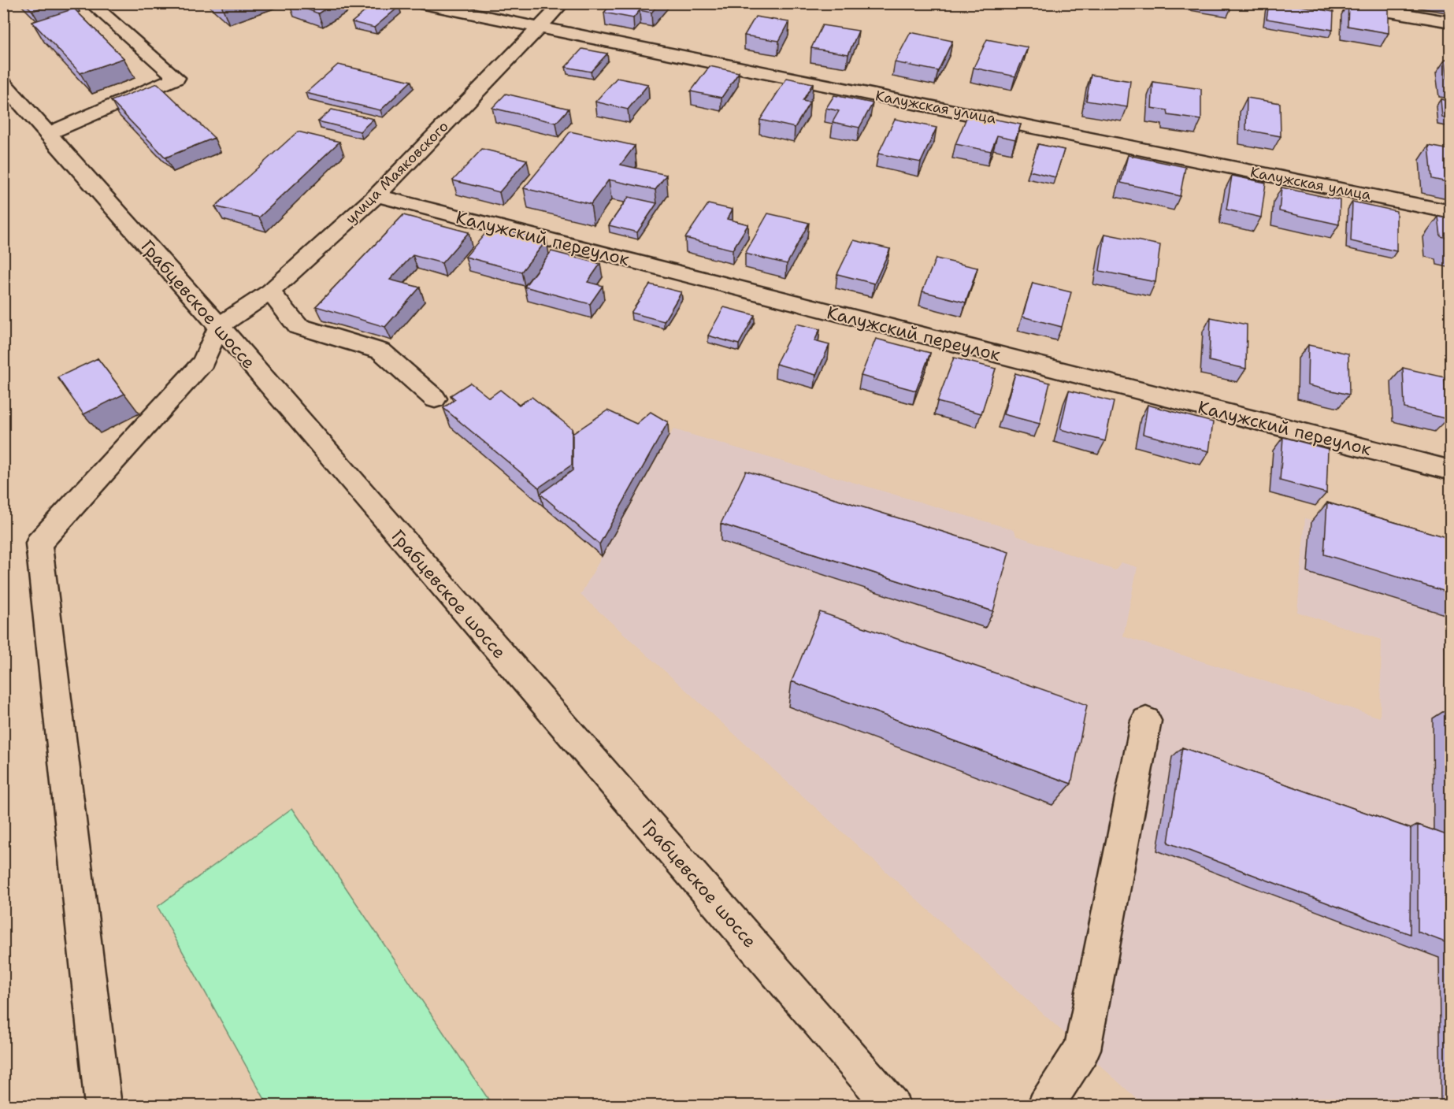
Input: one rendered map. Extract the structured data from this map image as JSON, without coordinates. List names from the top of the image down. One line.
{"streets":{"street":["Калужская улица","улица Маяковского","Калужский переулок","Грабцевское шоссе"]},"crossings":[["Калужская улица","улица Маяковского"],["улица Маяковского","Калужский переулок"],["улица Маяковского","Грабцевское шоссе"]]}
